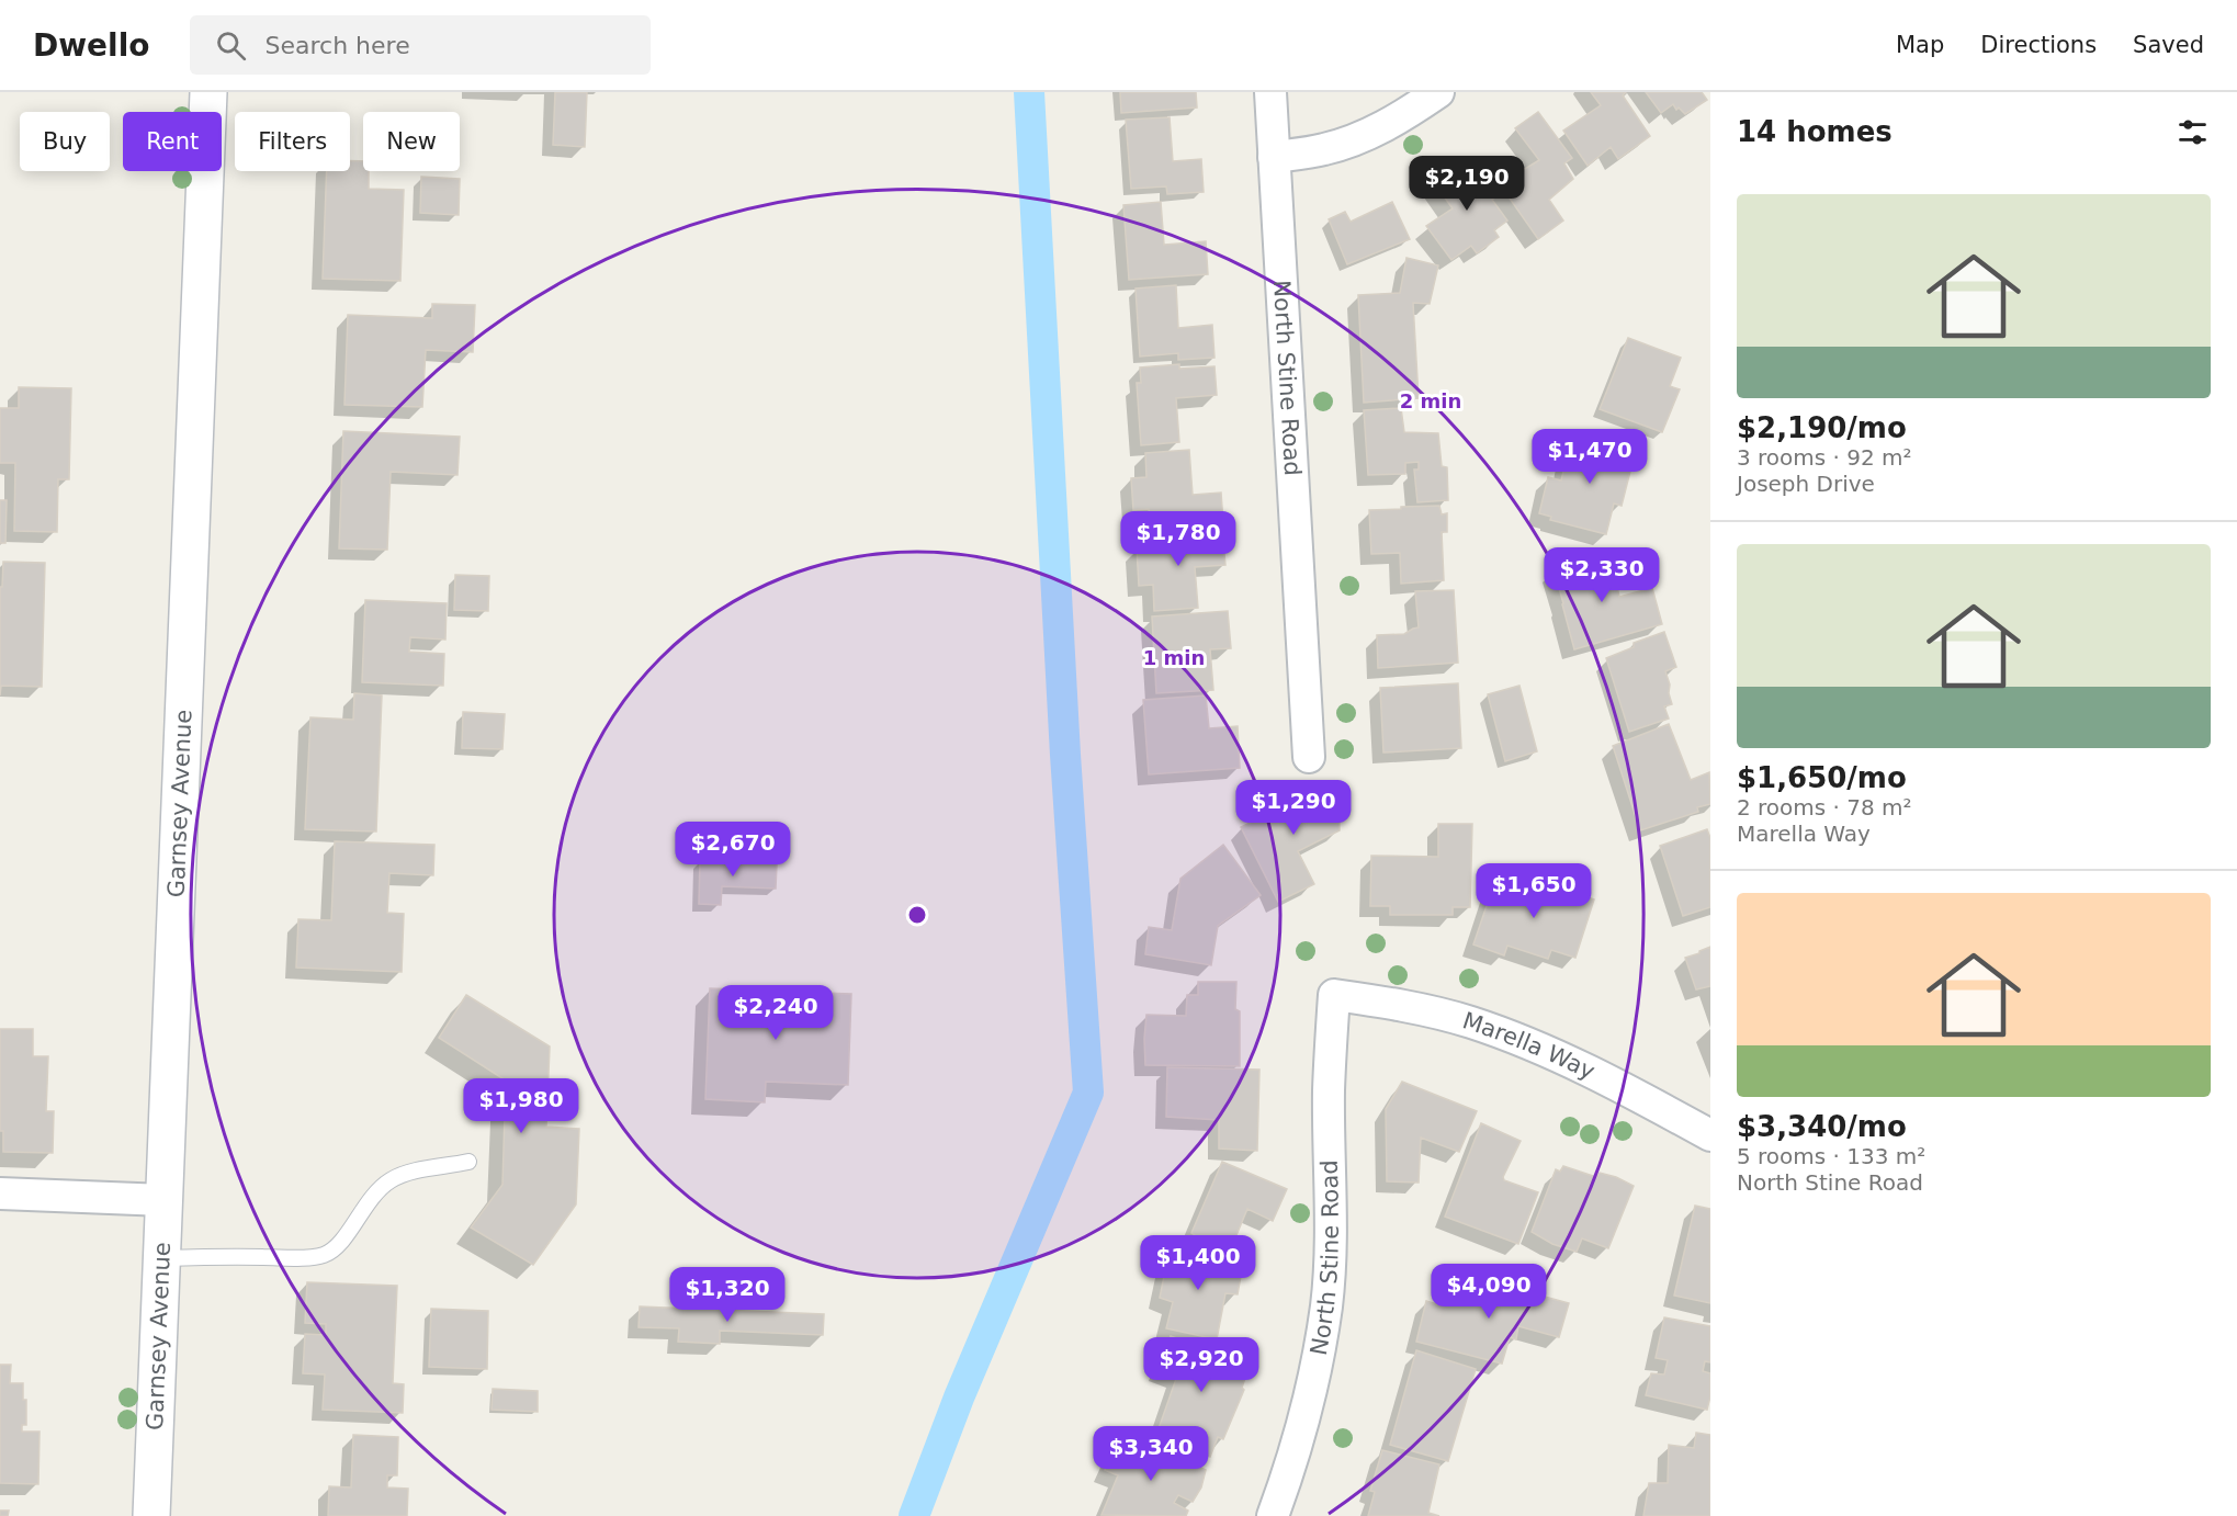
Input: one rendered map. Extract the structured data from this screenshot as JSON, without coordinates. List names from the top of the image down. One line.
{"streets":{"street":["North Stine Road","Garnsey Avenue","Marella Way"]},"crossings":[["North Stine Road","Marella Way"]],"page":{"header":"Dwello","search":"Search here","nav":["Map","Directions","Saved"],"heading":"14 homes","chip":["Buy","Rent","Filters","New"],"price":["$2,190","$1,470","$1,780","$2,330","$1,290","$2,670","$1,650","$2,240","$1,980","$1,400","$4,090","$1,320","$2,920","$3,340"],"list":[{"name":"$2,190/mo","note":"3 rooms · 92 m² · Joseph Drive"},{"name":"$1,650/mo","note":"2 rooms · 78 m² · Marella Way"},{"name":"$3,340/mo","note":"5 rooms · 133 m² · North Stine Road"}]},"rings":["2 min","1 min"]}
